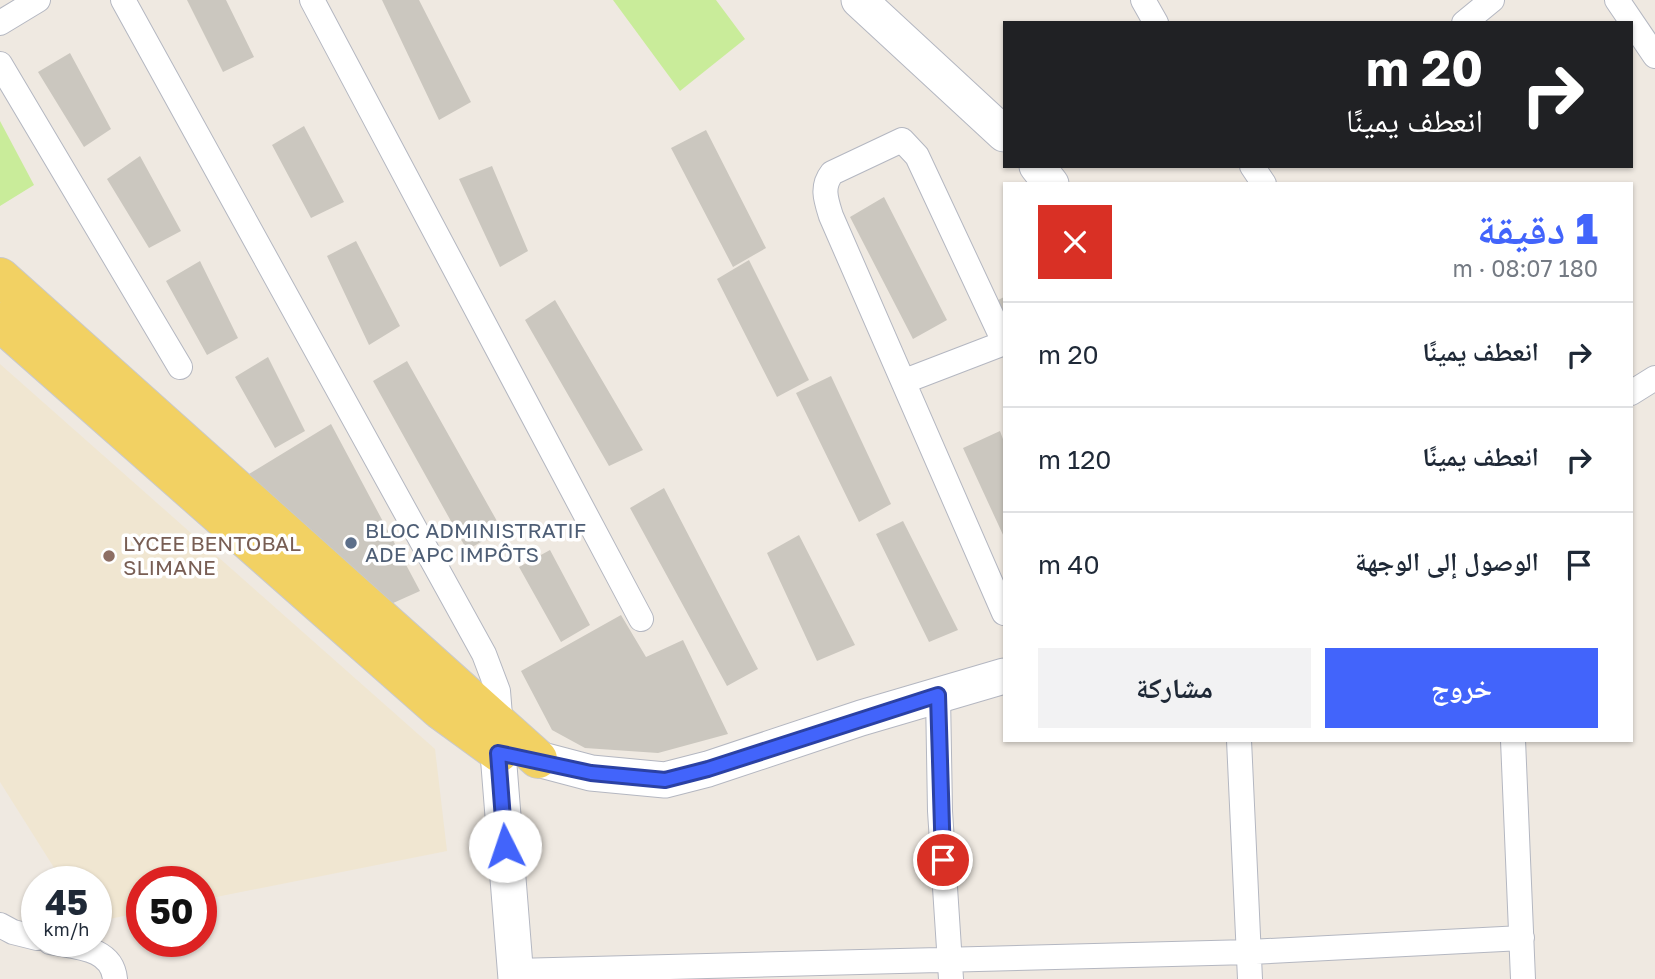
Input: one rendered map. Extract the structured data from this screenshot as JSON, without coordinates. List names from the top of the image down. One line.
{"places":["BLOC ADMINISTRATIF ADE APC IMPÔTS","LYCEE BENTOBAL SLIMANE"],"page":{"turn":["20 m","انعطف يمينًا"],"heading":["1 دقيقة","180 m · 08:07"],"list":[{"name":"انعطف يمينًا","value":"20 m"},{"name":"انعطف يمينًا","value":"120 m"},{"name":"الوصول إلى الوجهة","value":"40 m"}],"buttons":["خروج","مشاركة"],"speed":"45 km/h","limit":"50"}}
